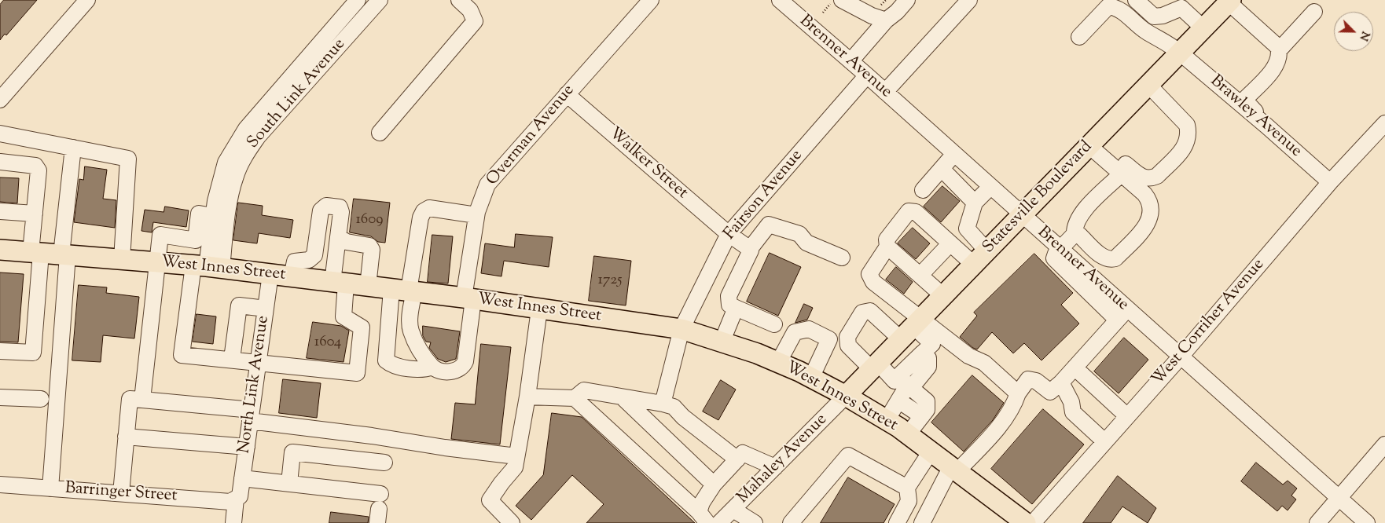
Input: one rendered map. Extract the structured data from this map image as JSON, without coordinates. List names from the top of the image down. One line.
{"streets":{"main road":["Statesville Boulevard","West Innes Street"],"street":["Brenner Avenue","South Link Avenue","Brawley Avenue","Overman Avenue","Walker Street","Fairson Avenue","West Corriher Avenue","North Link Avenue","Mahaley Avenue","Barringer Street"]},"crossings":[["Brenner Avenue","Fairson Avenue"],["Brenner Avenue","Statesville Boulevard"],["Brenner Avenue","West Corriher Avenue"],["South Link Avenue","West Innes Street"],["Brawley Avenue","Statesville Boulevard"],["Brawley Avenue","West Corriher Avenue"],["Overman Avenue","Walker Street"],["Overman Avenue","West Innes Street"],["Walker Street","Fairson Avenue"],["Fairson Avenue","West Innes Street"],["Statesville Boulevard","West Innes Street"],["Statesville Boulevard","Mahaley Avenue"],["West Innes Street","North Link Avenue"],["West Innes Street","Mahaley Avenue"],["North Link Avenue","Barringer Street"]],"house_numbers":["1609","1725","1604"],"north":"bottom right"}
